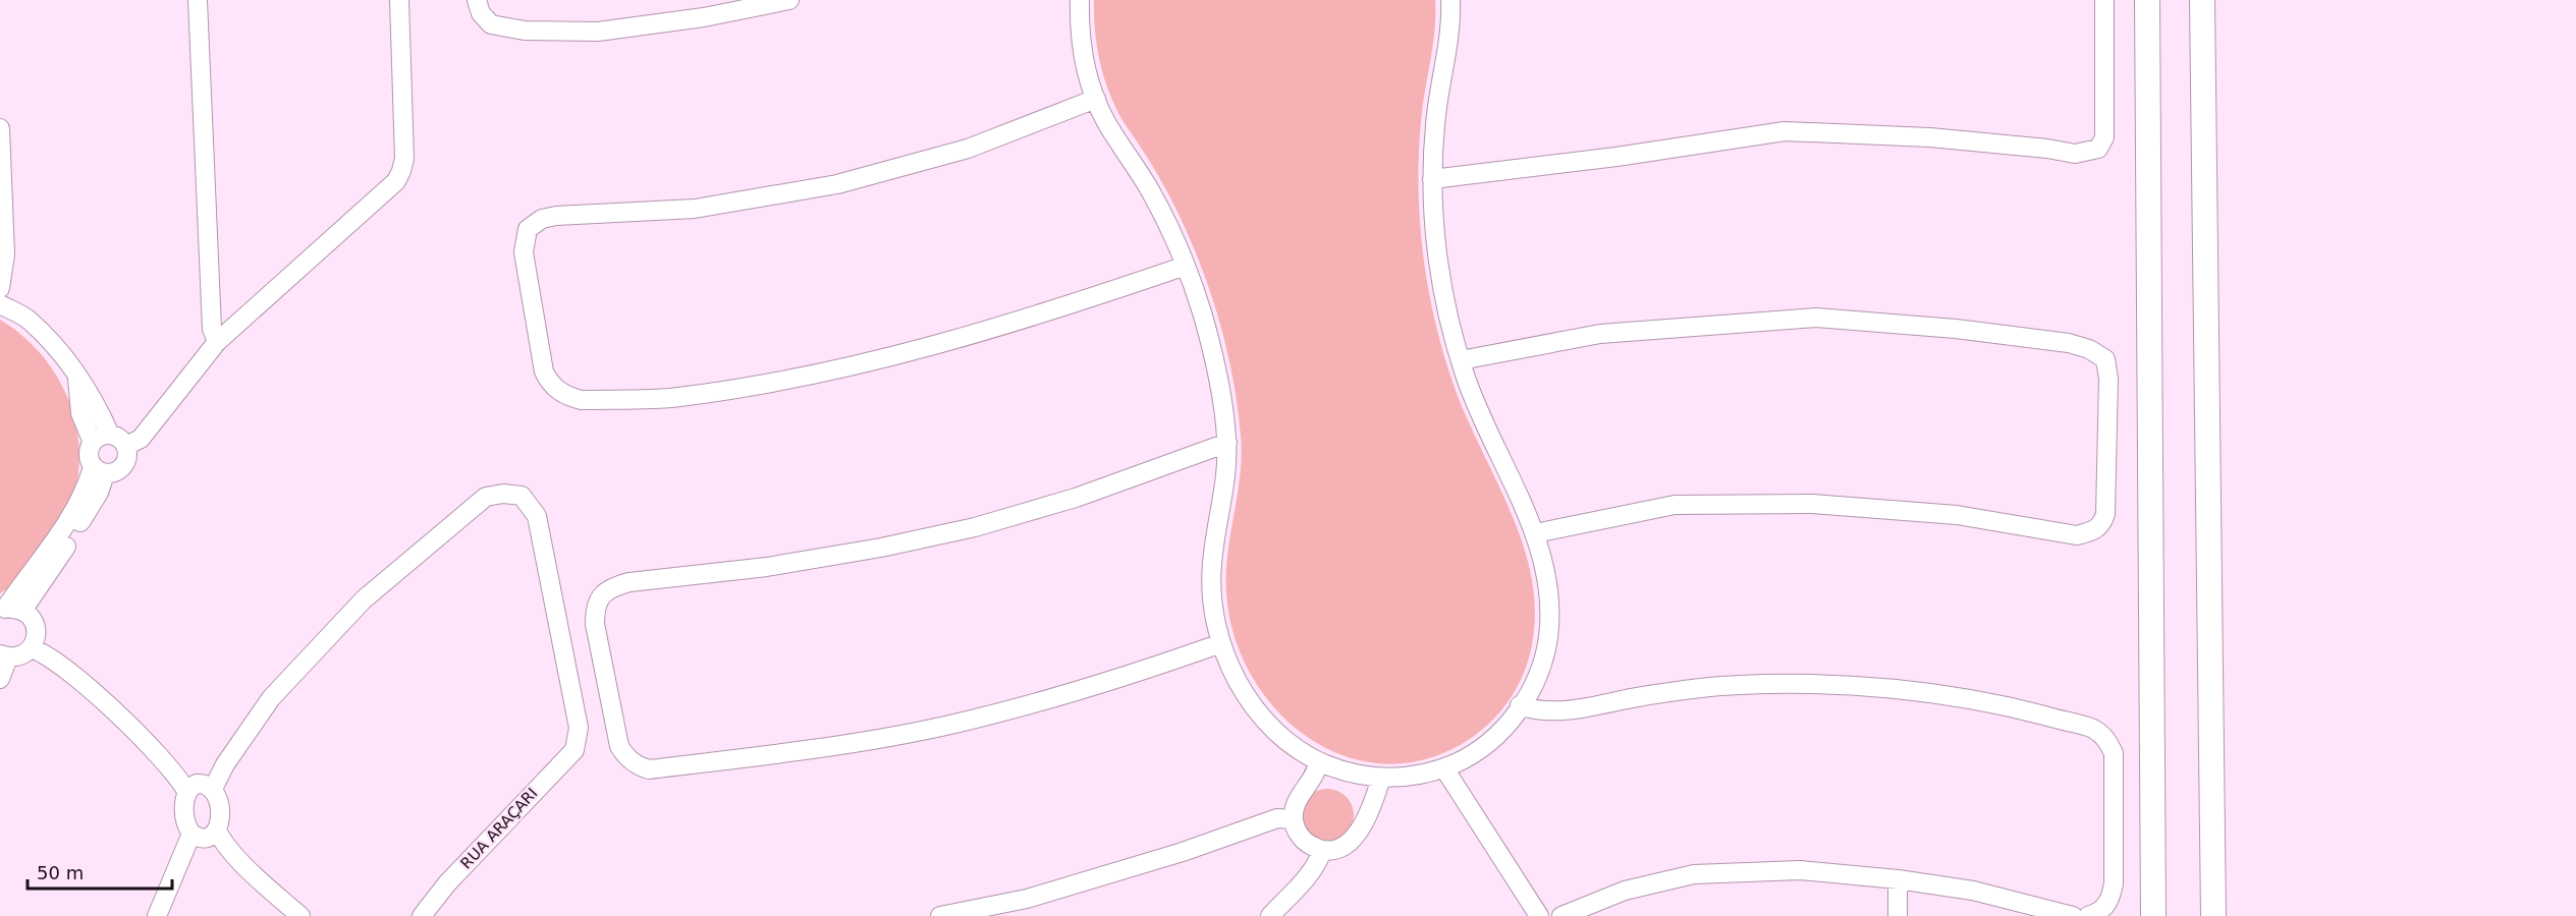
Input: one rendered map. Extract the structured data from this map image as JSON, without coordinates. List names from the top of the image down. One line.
{"streets":{"street":["RUA ARAÇARI"]},"scale_bar":"50 m"}
